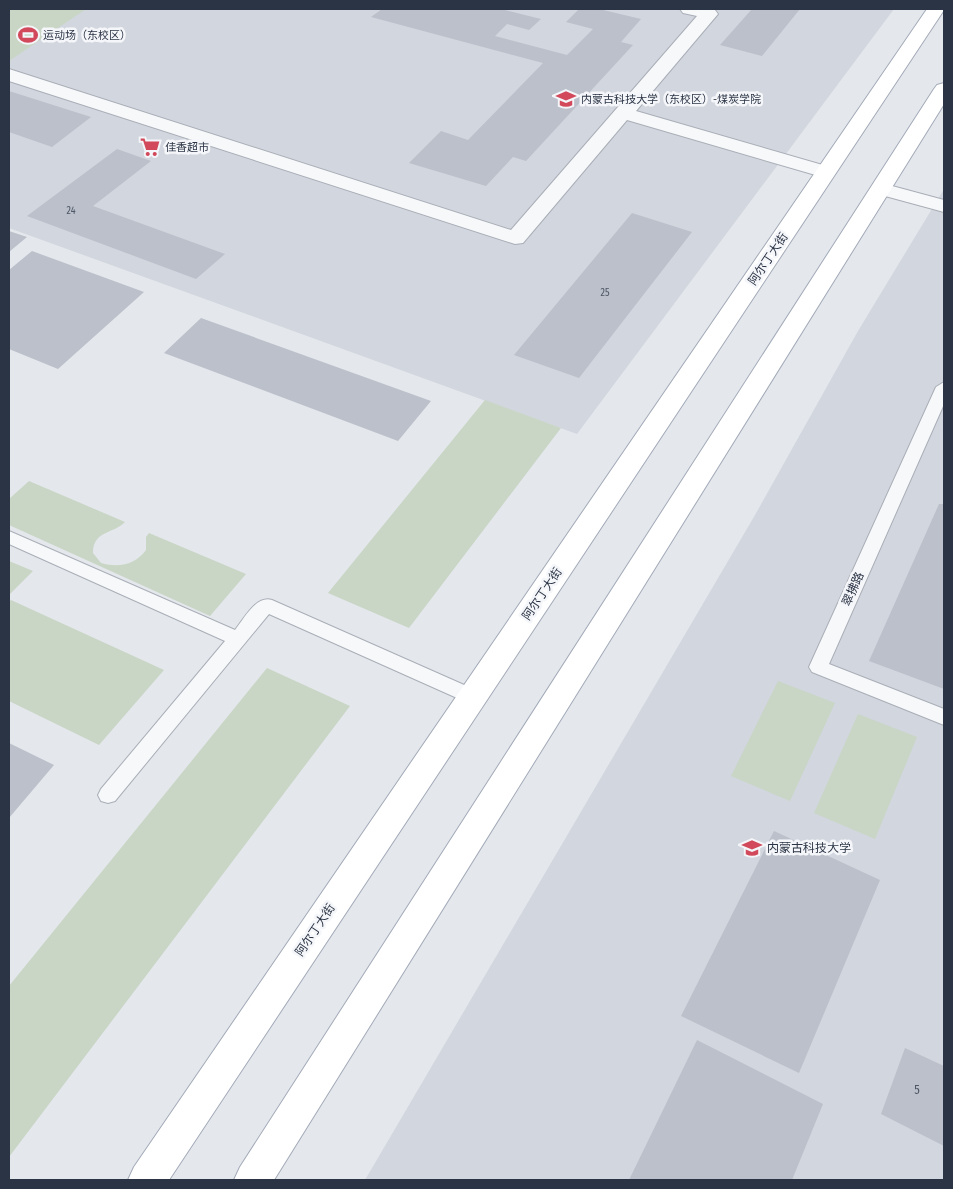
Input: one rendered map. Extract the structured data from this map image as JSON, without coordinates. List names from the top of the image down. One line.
{"streets":{"main road":["阿尔丁大街"],"lane":["翠拂路"]},"places":{"sports":["运动场（东校区）"],"school or university":["内蒙古科技大学（东校区）-煤炭学院","内蒙古科技大学"],"supermarket":["佳香超市"]},"house_numbers":["24","25","5"]}
